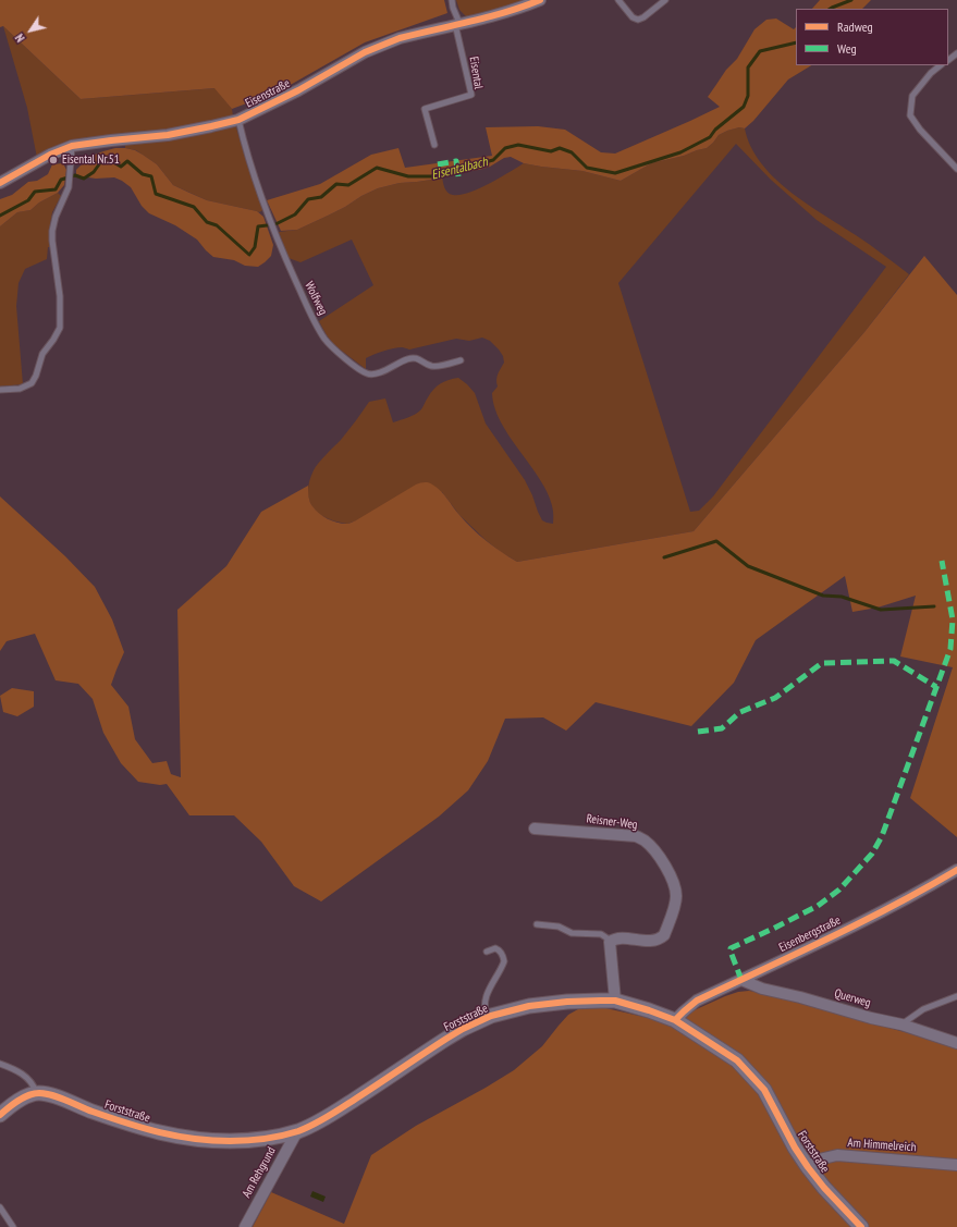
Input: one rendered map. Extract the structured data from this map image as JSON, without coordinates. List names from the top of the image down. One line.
{"streets":{"street":["Eisenstraße","Reisner-Weg","Eisenbergstraße","Querweg","Forststraße","Am Himmelreich","Am Rehgrund"],"lane":["Eisental","Wolfweg"]},"crossings":[["Eisental","Eisenstraße"],["Eisenstraße","Wolfweg"],["Eisenbergstraße","Querweg"],["Eisenbergstraße","Forststraße"],["Forststraße","Am Himmelreich"],["Forststraße","Am Rehgrund"]],"water":["Eisentalbach"],"places":["Eisental Nr.51"],"legend":["Radweg","Weg"],"north":"bottom left"}
